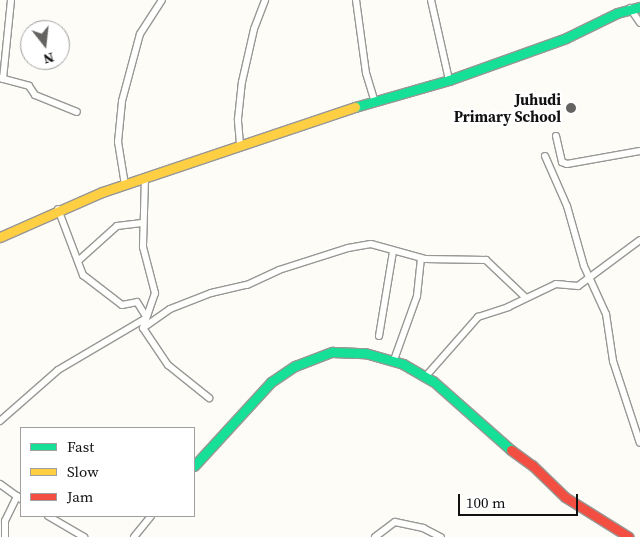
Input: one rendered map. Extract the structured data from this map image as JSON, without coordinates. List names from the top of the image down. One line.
{"places":["Juhudi Primary School"],"legend":["Fast","Slow","Jam"],"scale_bar":"100 m","north":"bottom"}
